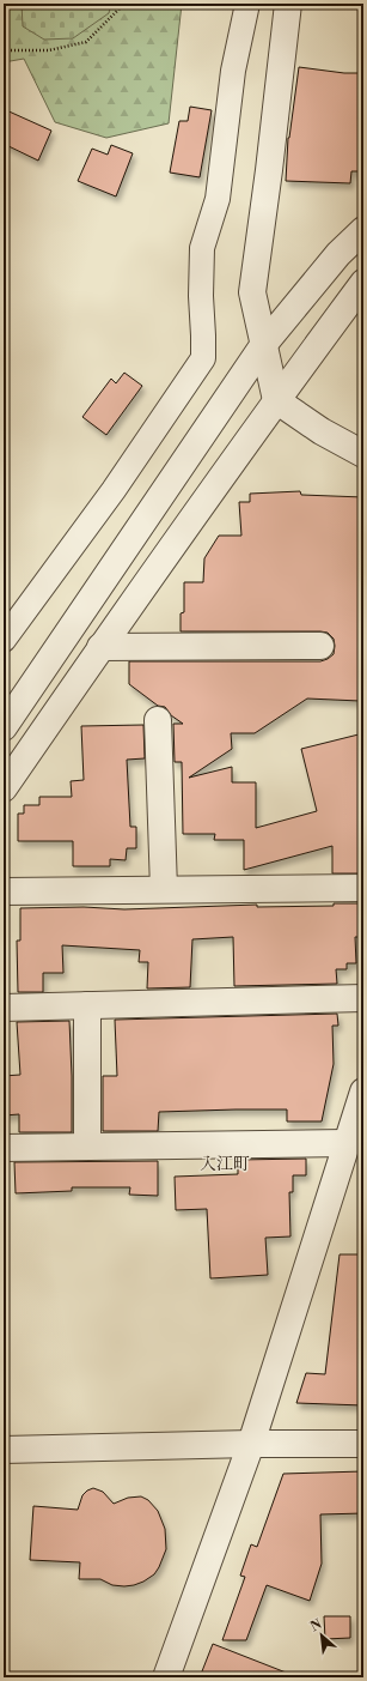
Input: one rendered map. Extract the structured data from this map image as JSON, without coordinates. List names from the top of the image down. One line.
{"districts":["入江町"],"north":"top left"}
